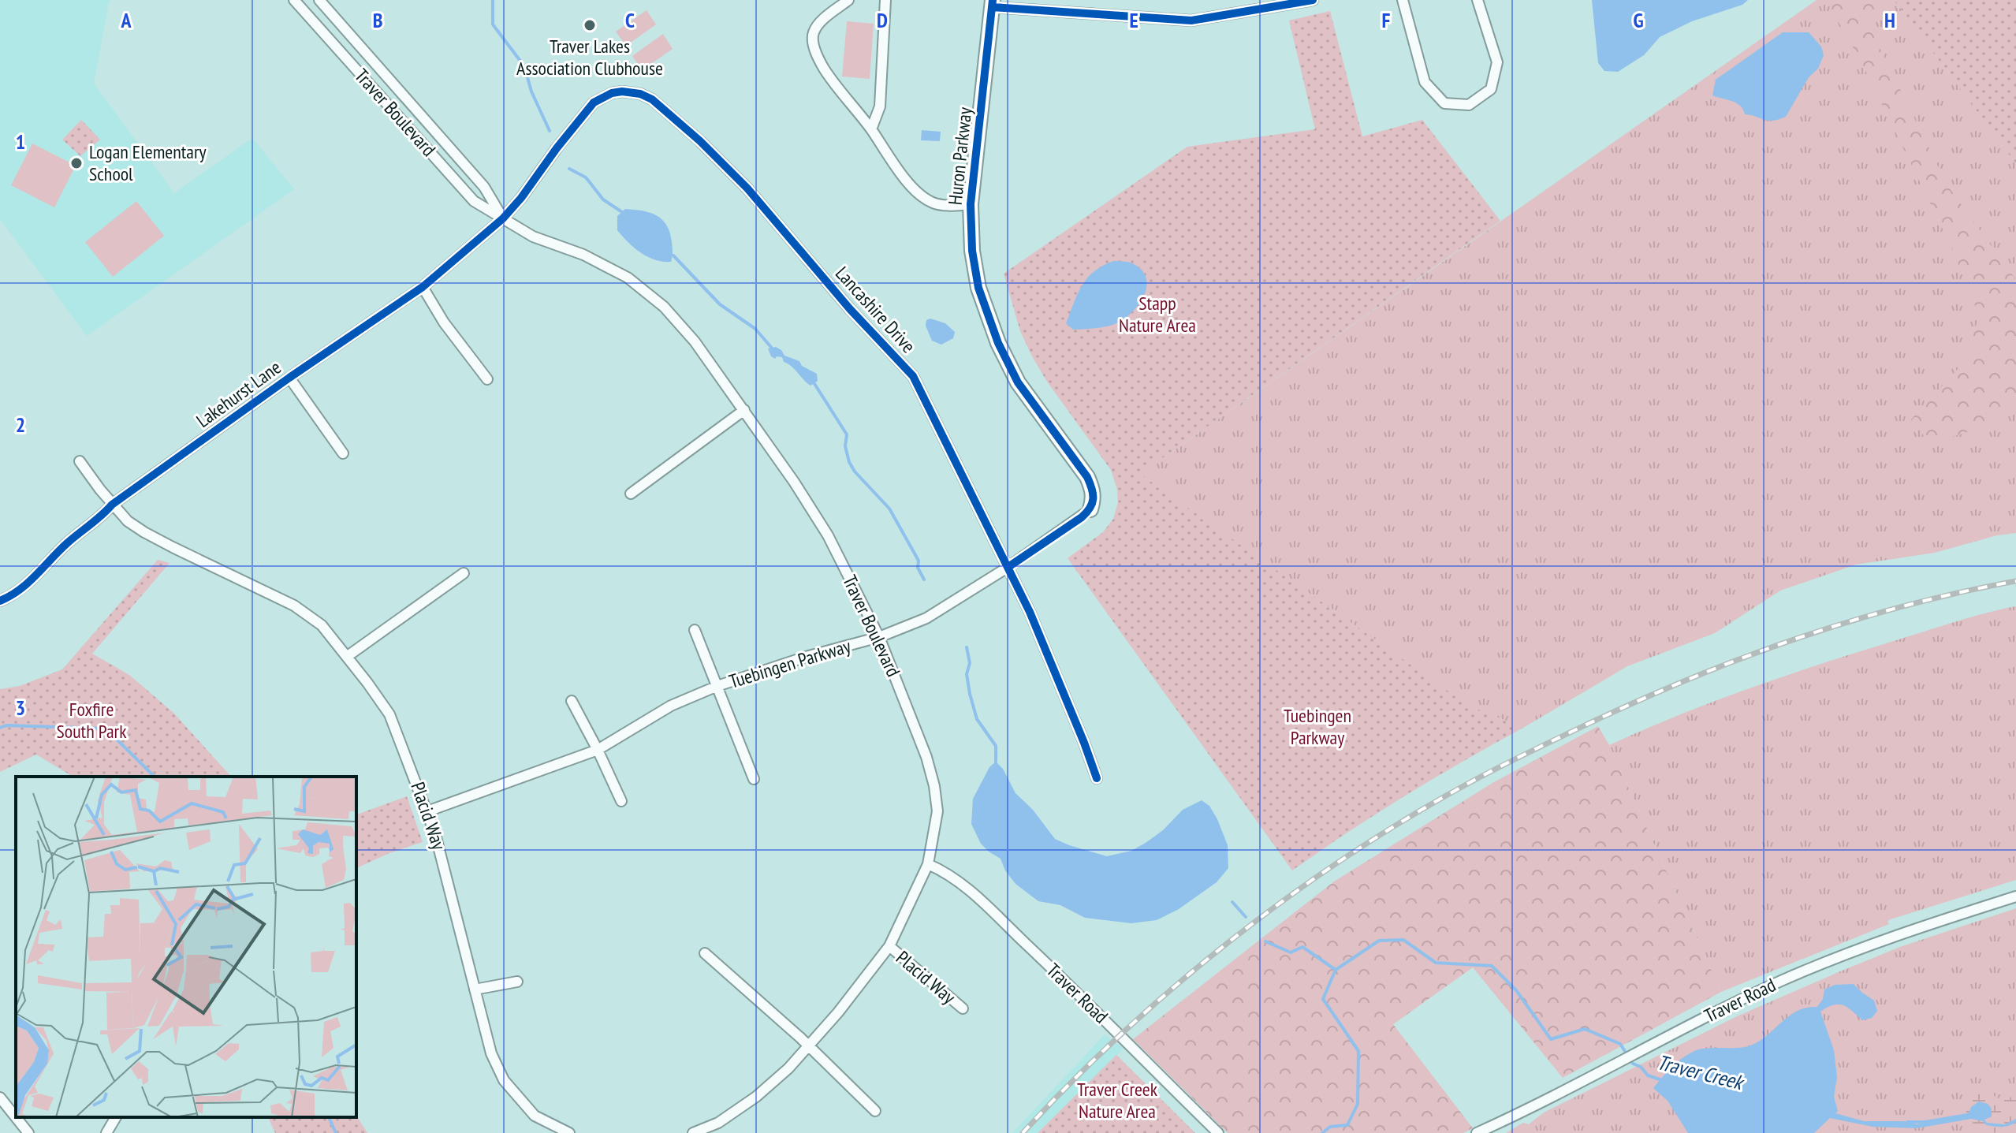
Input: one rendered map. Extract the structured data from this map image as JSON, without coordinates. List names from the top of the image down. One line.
{"streets":{"street":["Traver Boulevard","Huron Parkway","Lancashire Drive","Lakehurst Lane","Tuebingen Parkway","Placid Way","Traver Road"]},"crossings":[["Traver Boulevard","Lancashire Drive"],["Traver Boulevard","Lakehurst Lane"],["Traver Boulevard","Tuebingen Parkway"],["Traver Boulevard","Placid Way"],["Traver Boulevard","Traver Road"],["Huron Parkway","Tuebingen Parkway"],["Lancashire Drive","Lakehurst Lane"],["Lancashire Drive","Tuebingen Parkway"],["Lakehurst Lane","Placid Way"],["Tuebingen Parkway","Placid Way"],["Placid Way","Traver Road"]],"water":["Traver Creek"],"parks":["Stapp Nature Area","Foxfire South Park","Tuebingen Parkway","Traver Creek Nature Area"],"places":["Traver Lakes Association Clubhouse","Logan Elementary School"],"grid":{"columns":["A","B","C","D","E","F","G","H"],"rows":["1","2","3"]}}
